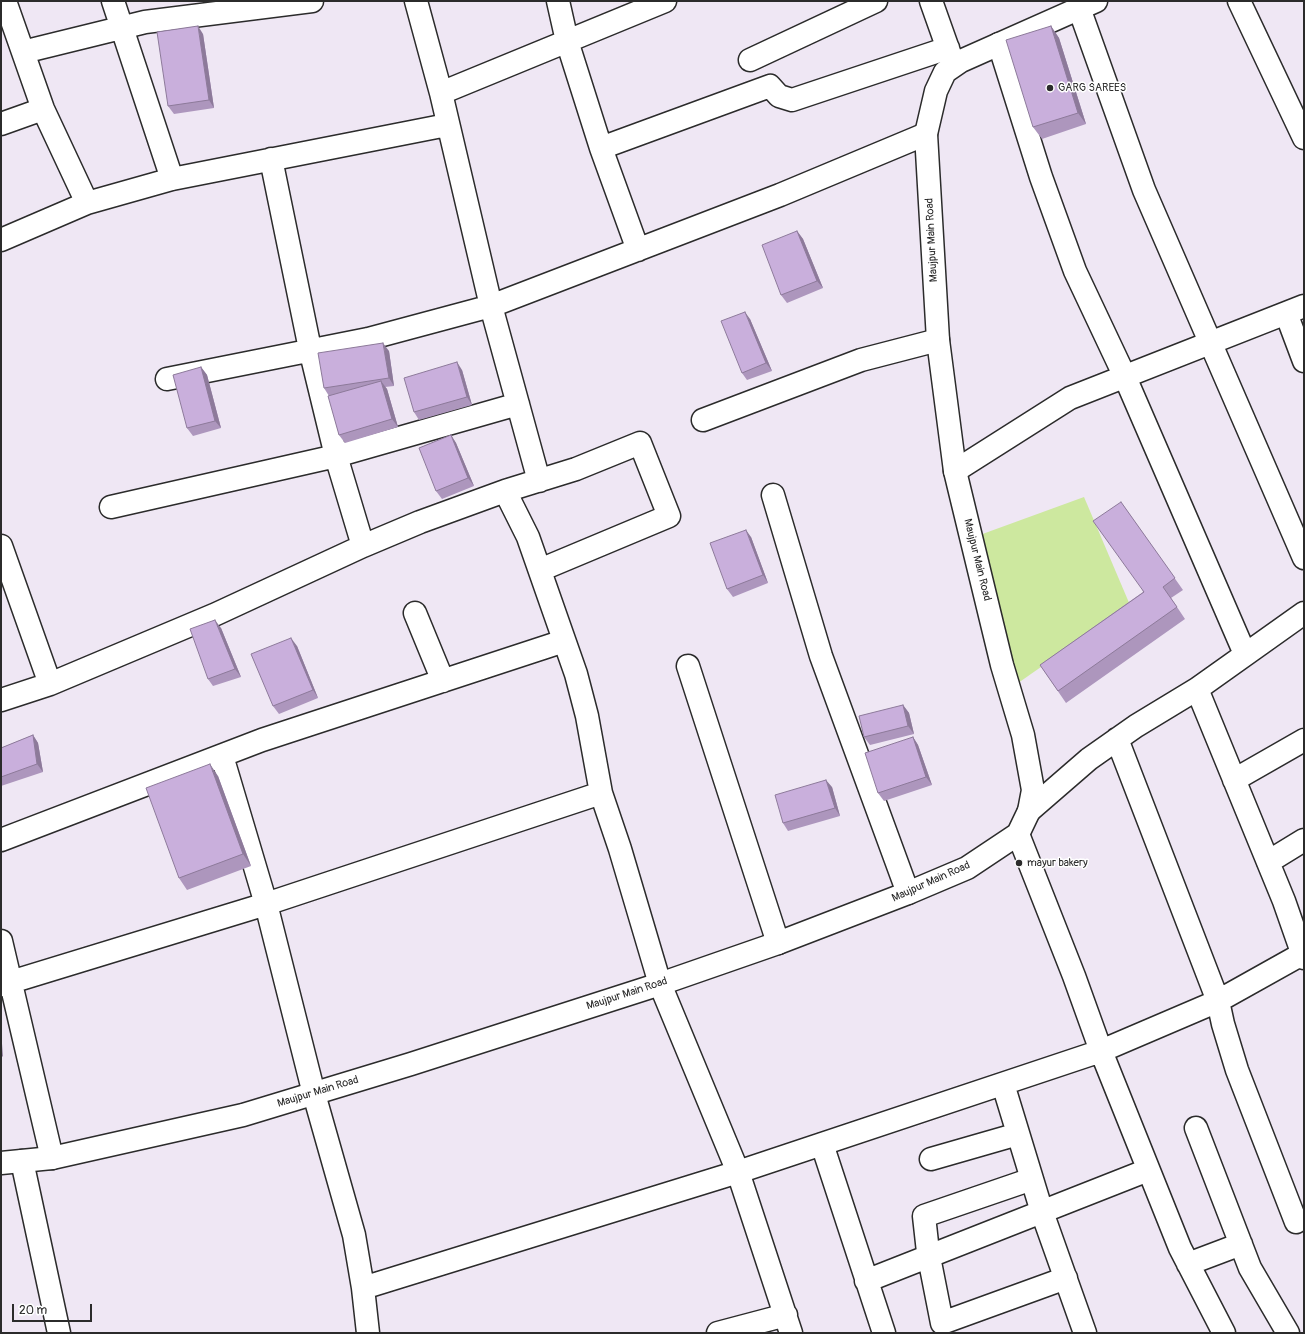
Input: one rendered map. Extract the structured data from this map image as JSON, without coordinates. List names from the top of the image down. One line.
{"streets":{"street":["Maujpur Main Road"]},"places":["GARG SAREES","mayur bakery"],"scale_bar":"20 m"}
